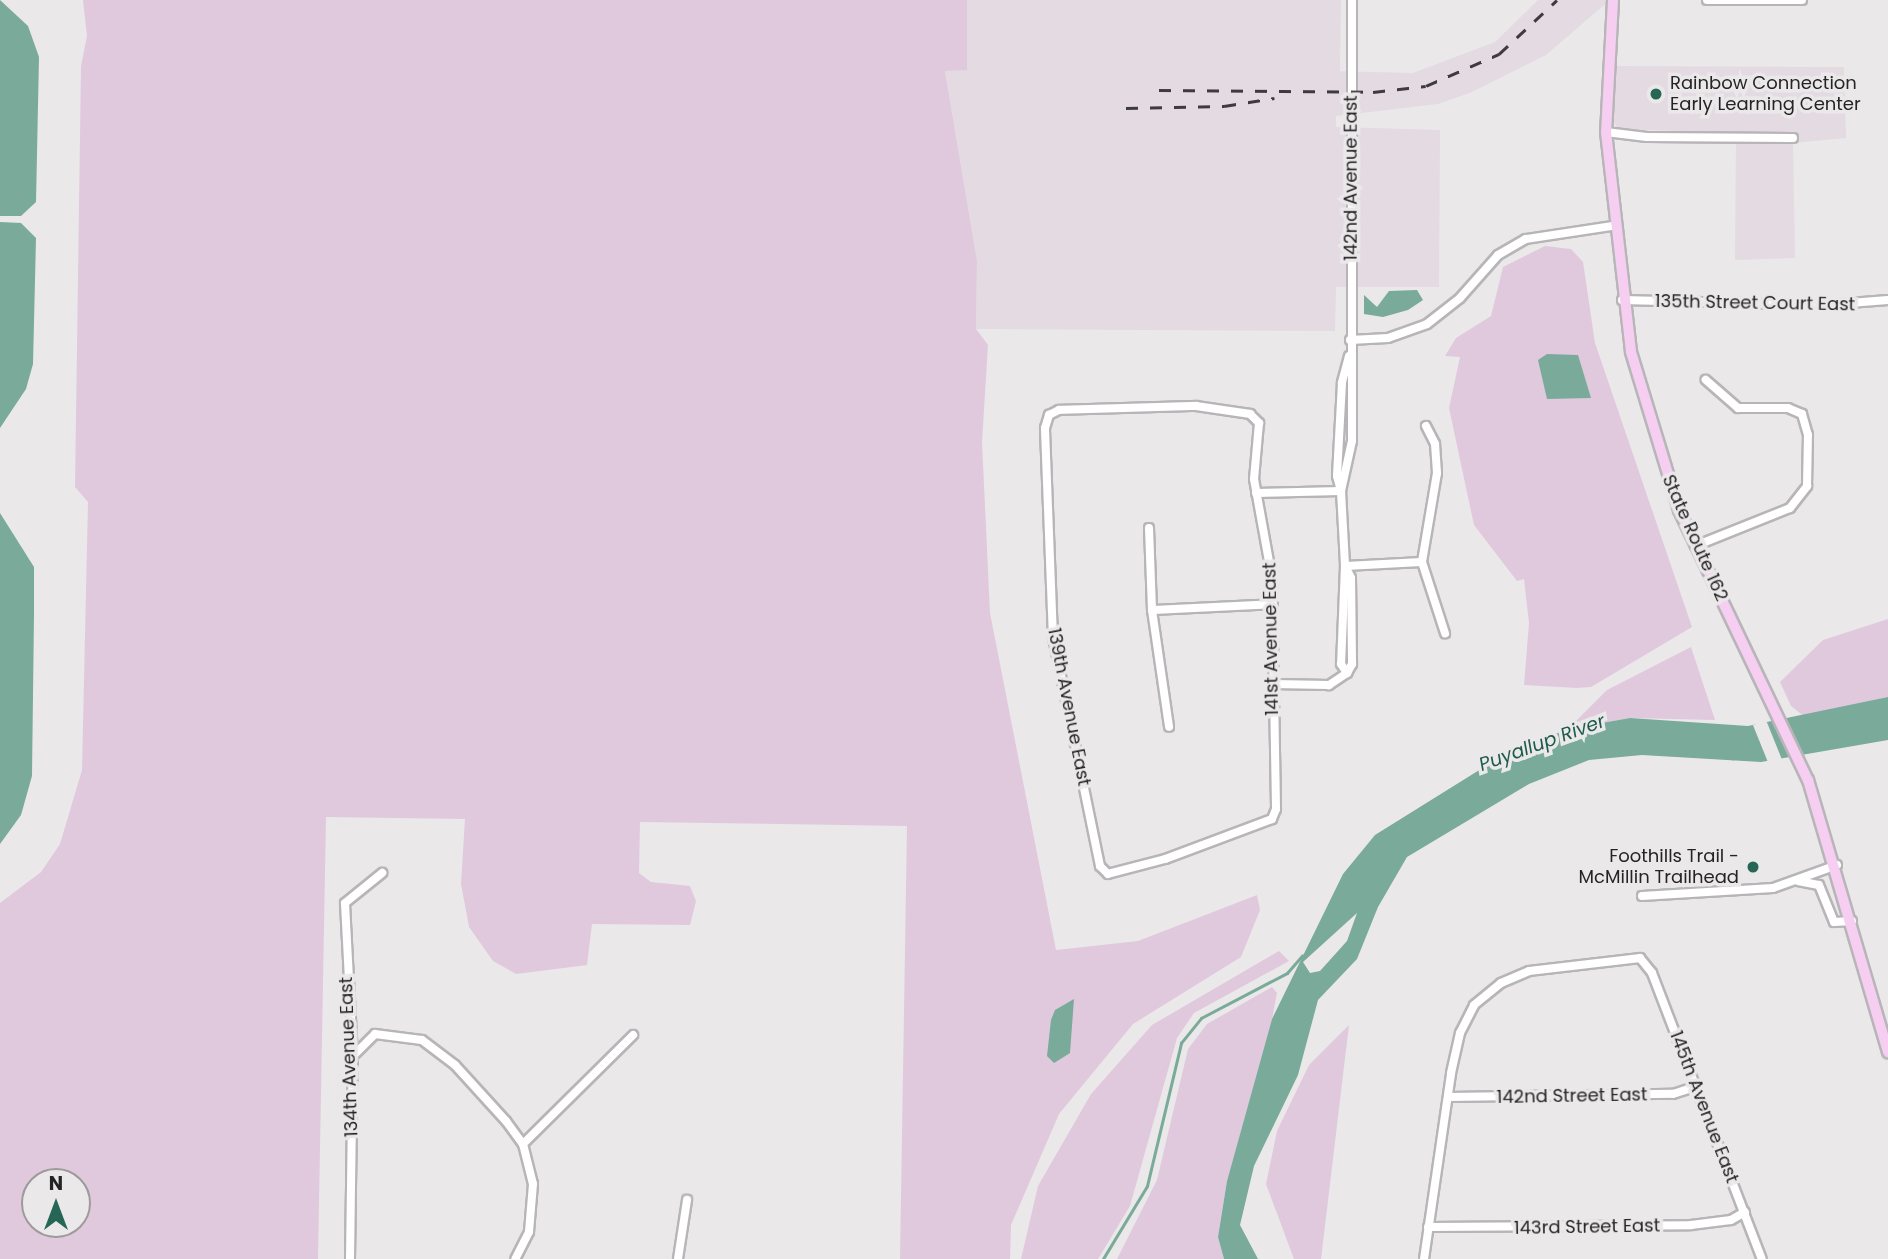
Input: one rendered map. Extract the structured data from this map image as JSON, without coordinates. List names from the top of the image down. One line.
{"streets":{"main road":["State Route 162"],"street":["142nd Avenue East","135th Street Court East","141st Avenue East","139th Avenue East","134th Avenue East","142nd Street East","145th Avenue East","143rd Street East"]},"crossings":[["142nd Avenue East","141st Avenue East"],["135th Street Court East","State Route 162"],["141st Avenue East","139th Avenue East"],["142nd Street East","145th Avenue East"],["145th Avenue East","143rd Street East"]],"water":["Puyallup River"],"places":["Rainbow Connection Early Learning Center","Foothills Trail - McMillin Trailhead"],"north":"top"}
